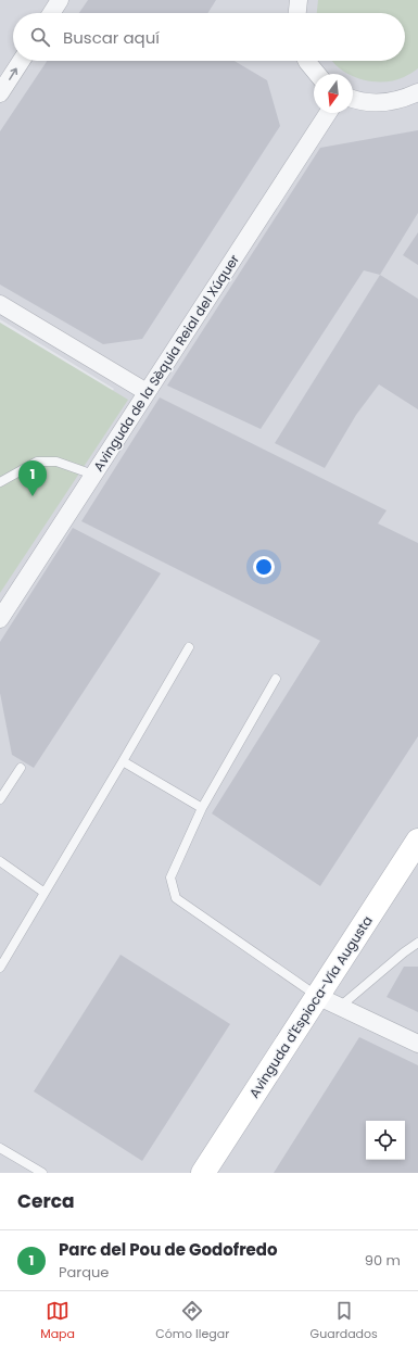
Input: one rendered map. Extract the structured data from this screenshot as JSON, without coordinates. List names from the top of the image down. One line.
{"streets":{"street":["Avinguda de la Sèquia Reial del Xúquer","Avinguda d'Espioca-Vía Augusta"]},"north":"bottom","page":{"search":"Buscar aquí","pins":"1","heading":"Cerca","list":[{"mark":"1","name":"Parc del Pou de Godofredo","note":"Parque","value":"90 m"}],"nav":["Mapa","Cómo llegar","Guardados"]}}
